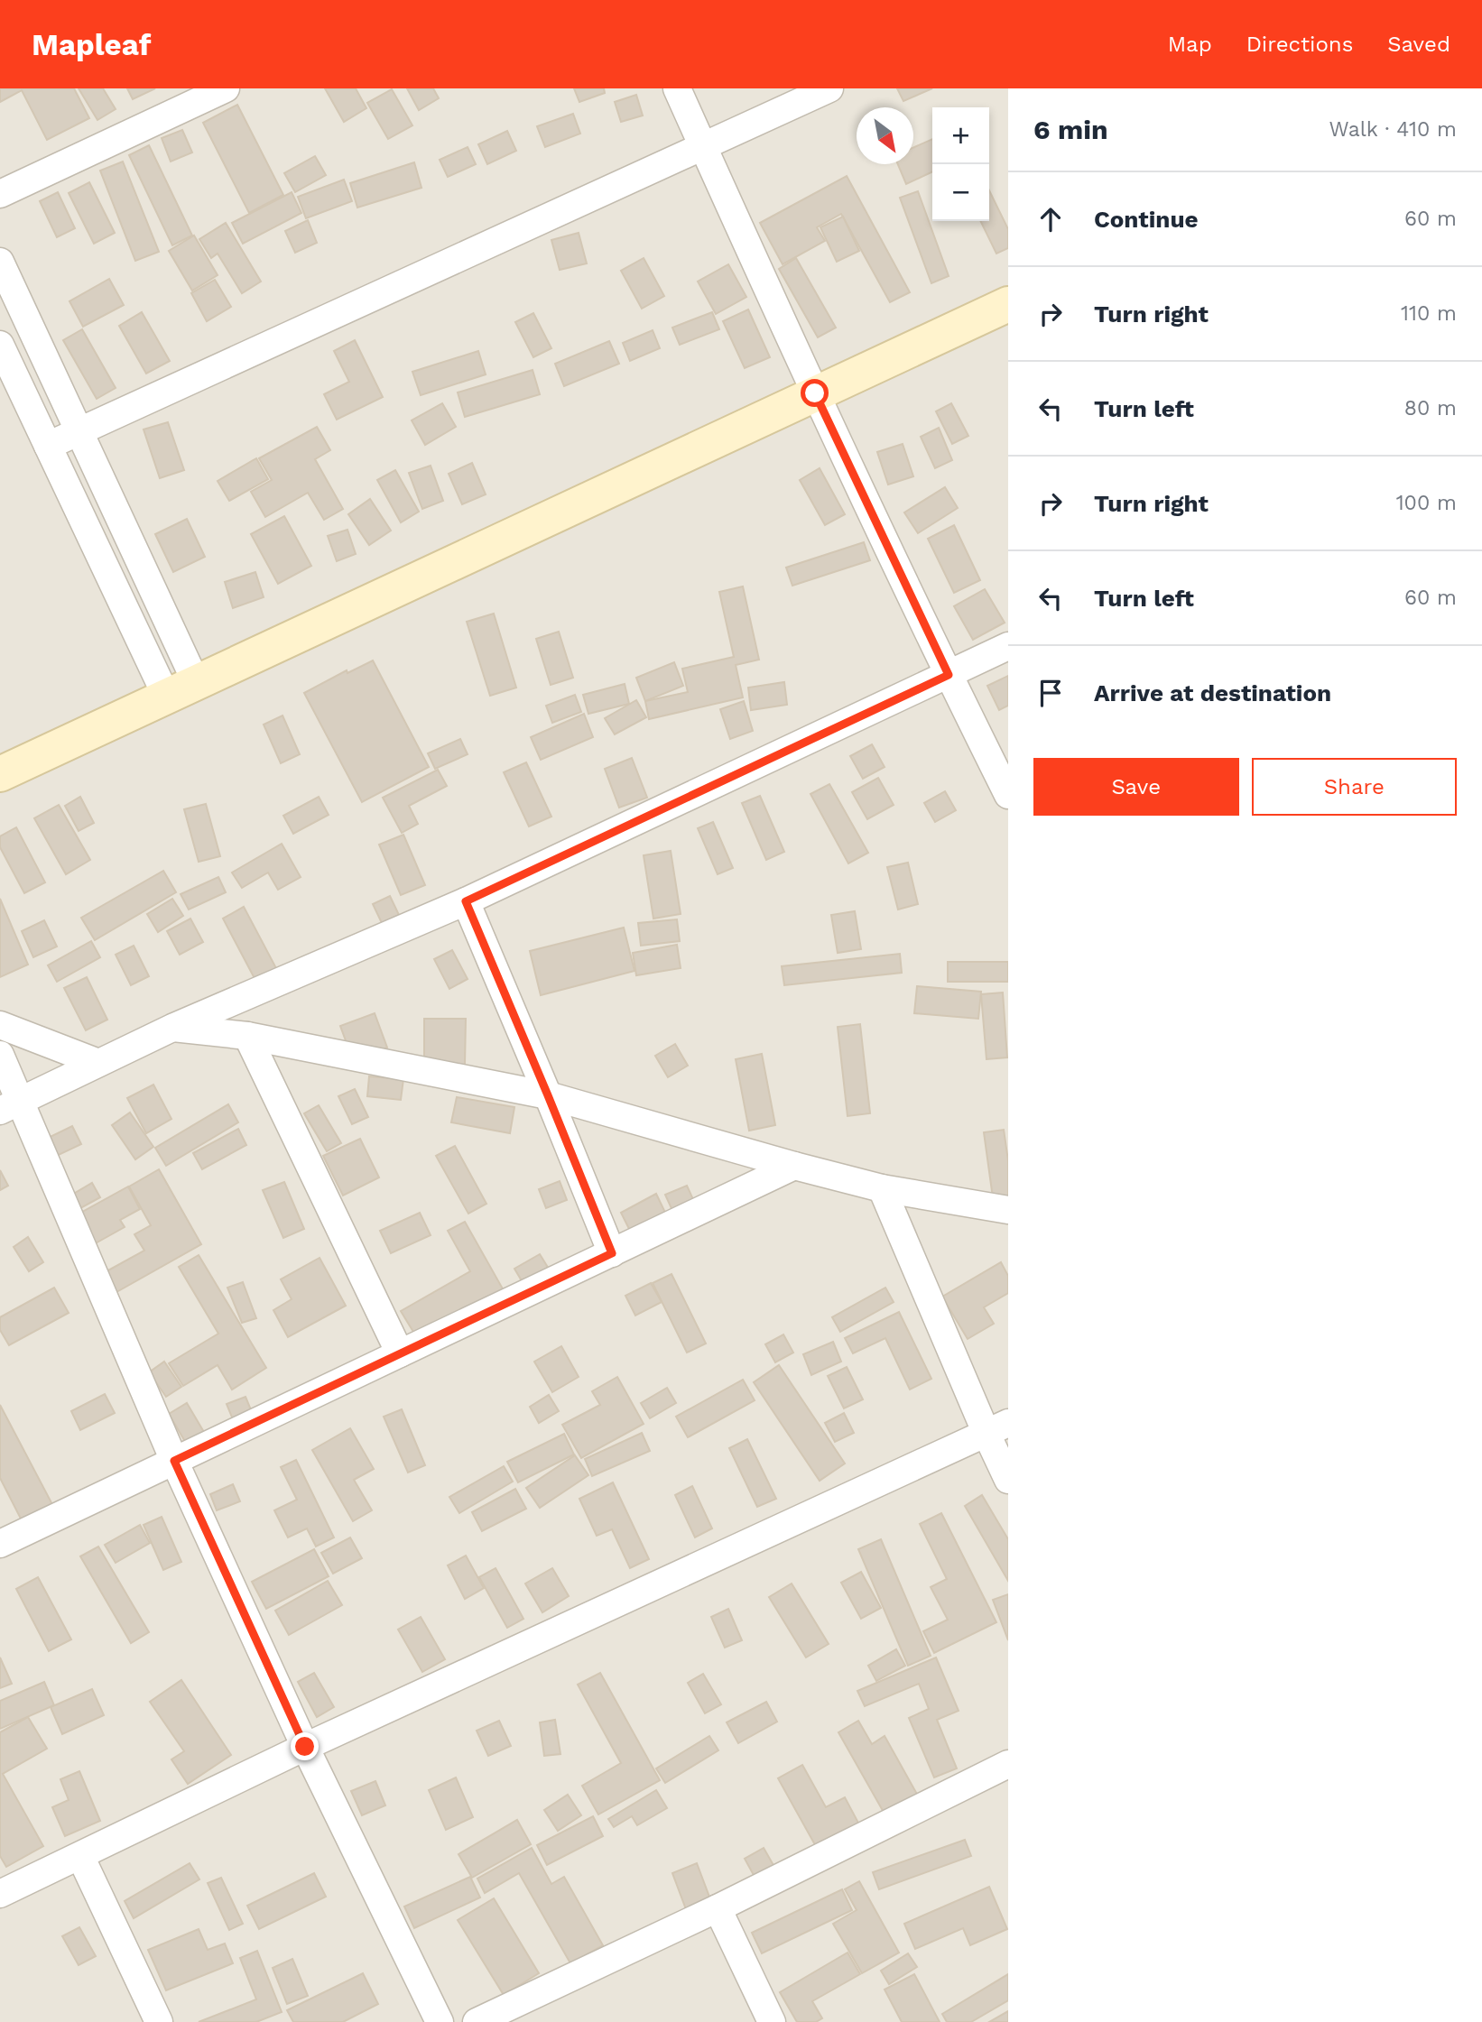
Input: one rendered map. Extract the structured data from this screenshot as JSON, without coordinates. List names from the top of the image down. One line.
{"north":"bottom right","page":{"header":"Mapleaf","nav":["Map","Directions","Saved"],"heading":["6 min","Walk · 410 m"],"map_buttons":["+","−"],"list":[["Continue","60 m"],["Turn right","110 m"],["Turn left","80 m"],["Turn right","100 m"],["Turn left","60 m"],"Arrive at destination"],"buttons":["Save","Share"]}}
